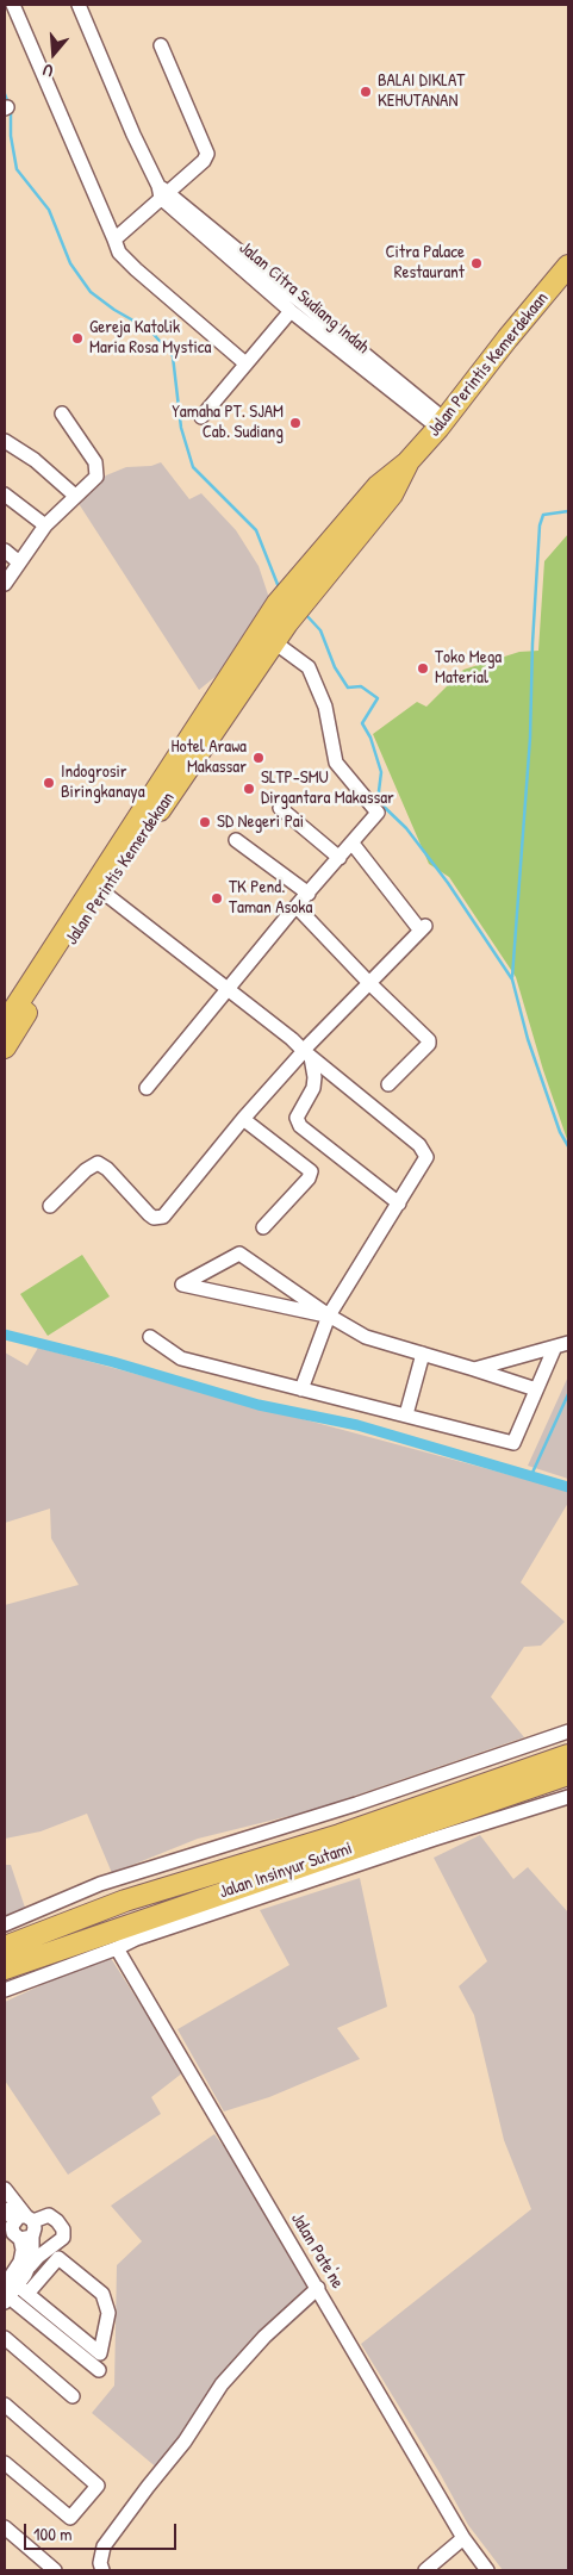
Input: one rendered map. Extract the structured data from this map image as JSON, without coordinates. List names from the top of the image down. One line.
{"streets":{"highway":["Jalan Perintis Kemerdekaan","Jalan Insinyur Sutami"],"street":["Jalan Citra Sudiang Indah","Jalan Pate'ne"]},"crossings":[["Jalan Citra Sudiang Indah","Jalan Perintis Kemerdekaan"]],"places":["BALAI DIKLAT KEHUTANAN","Citra Palace Restaurant","Gereja Katolik Maria Rosa Mystica","Yamaha PT. SJAM Cab. Sudiang","Toko Mega Material","Hotel Arawa Makassar","Indogrosir Biringkanaya","SLTP-SMU Dirgantara Makassar","SD Negeri Pai","TK Pend. Taman Asoka"],"scale_bar":"100 m","north":"bottom"}
